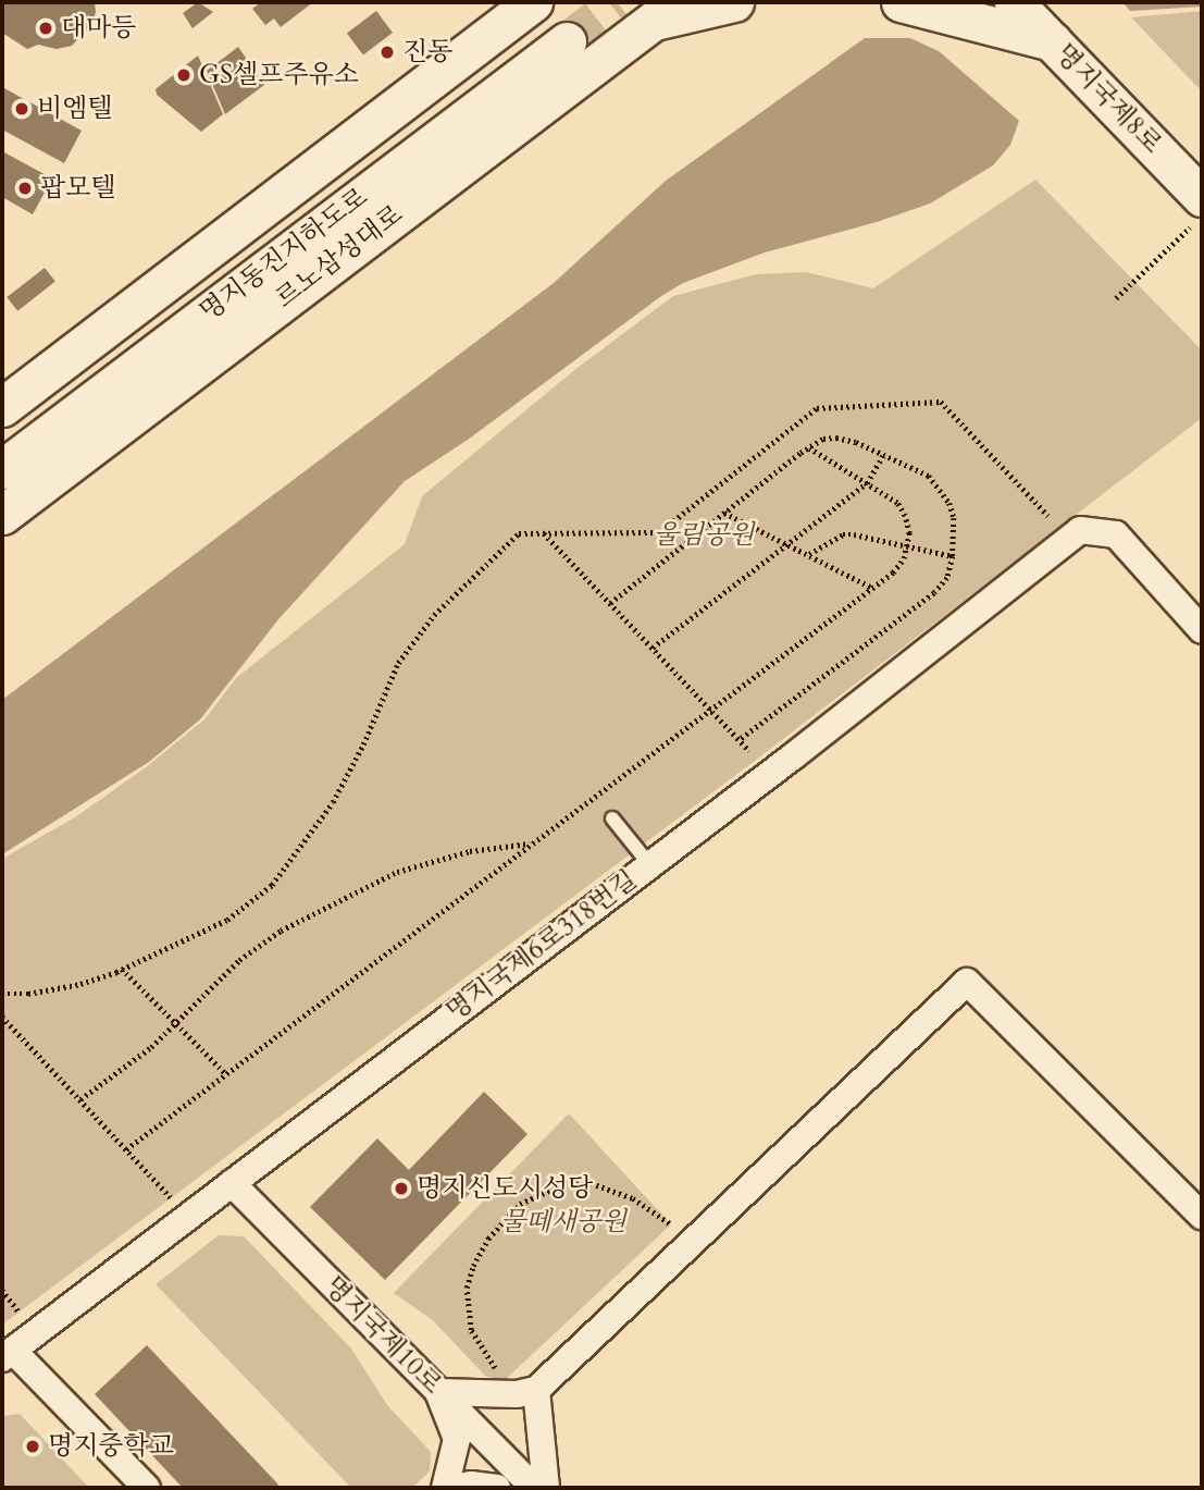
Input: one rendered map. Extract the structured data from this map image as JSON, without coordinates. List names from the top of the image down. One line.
{"streets":{"main road":["명지국제8로","명지동진지하도로","르노삼성대로"],"street":["명지국제6로318번길","명지국제10로"]},"crossings":[["명지국제6로318번길","명지국제10로"]],"parks":["울림공원","물떼새공원"],"places":["대마등","진동","GS셀프주유소","비엠텔","팝모텔","명지신도시성당","명지중학교"]}
